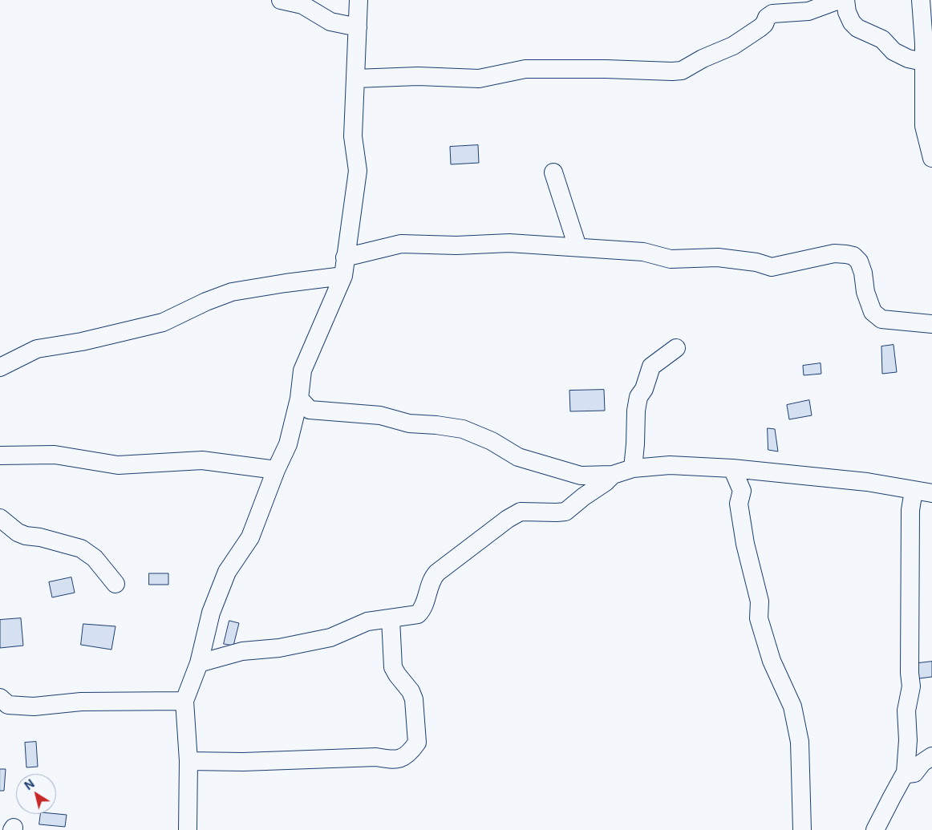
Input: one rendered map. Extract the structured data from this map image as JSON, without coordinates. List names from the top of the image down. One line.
{"north":"top left"}
